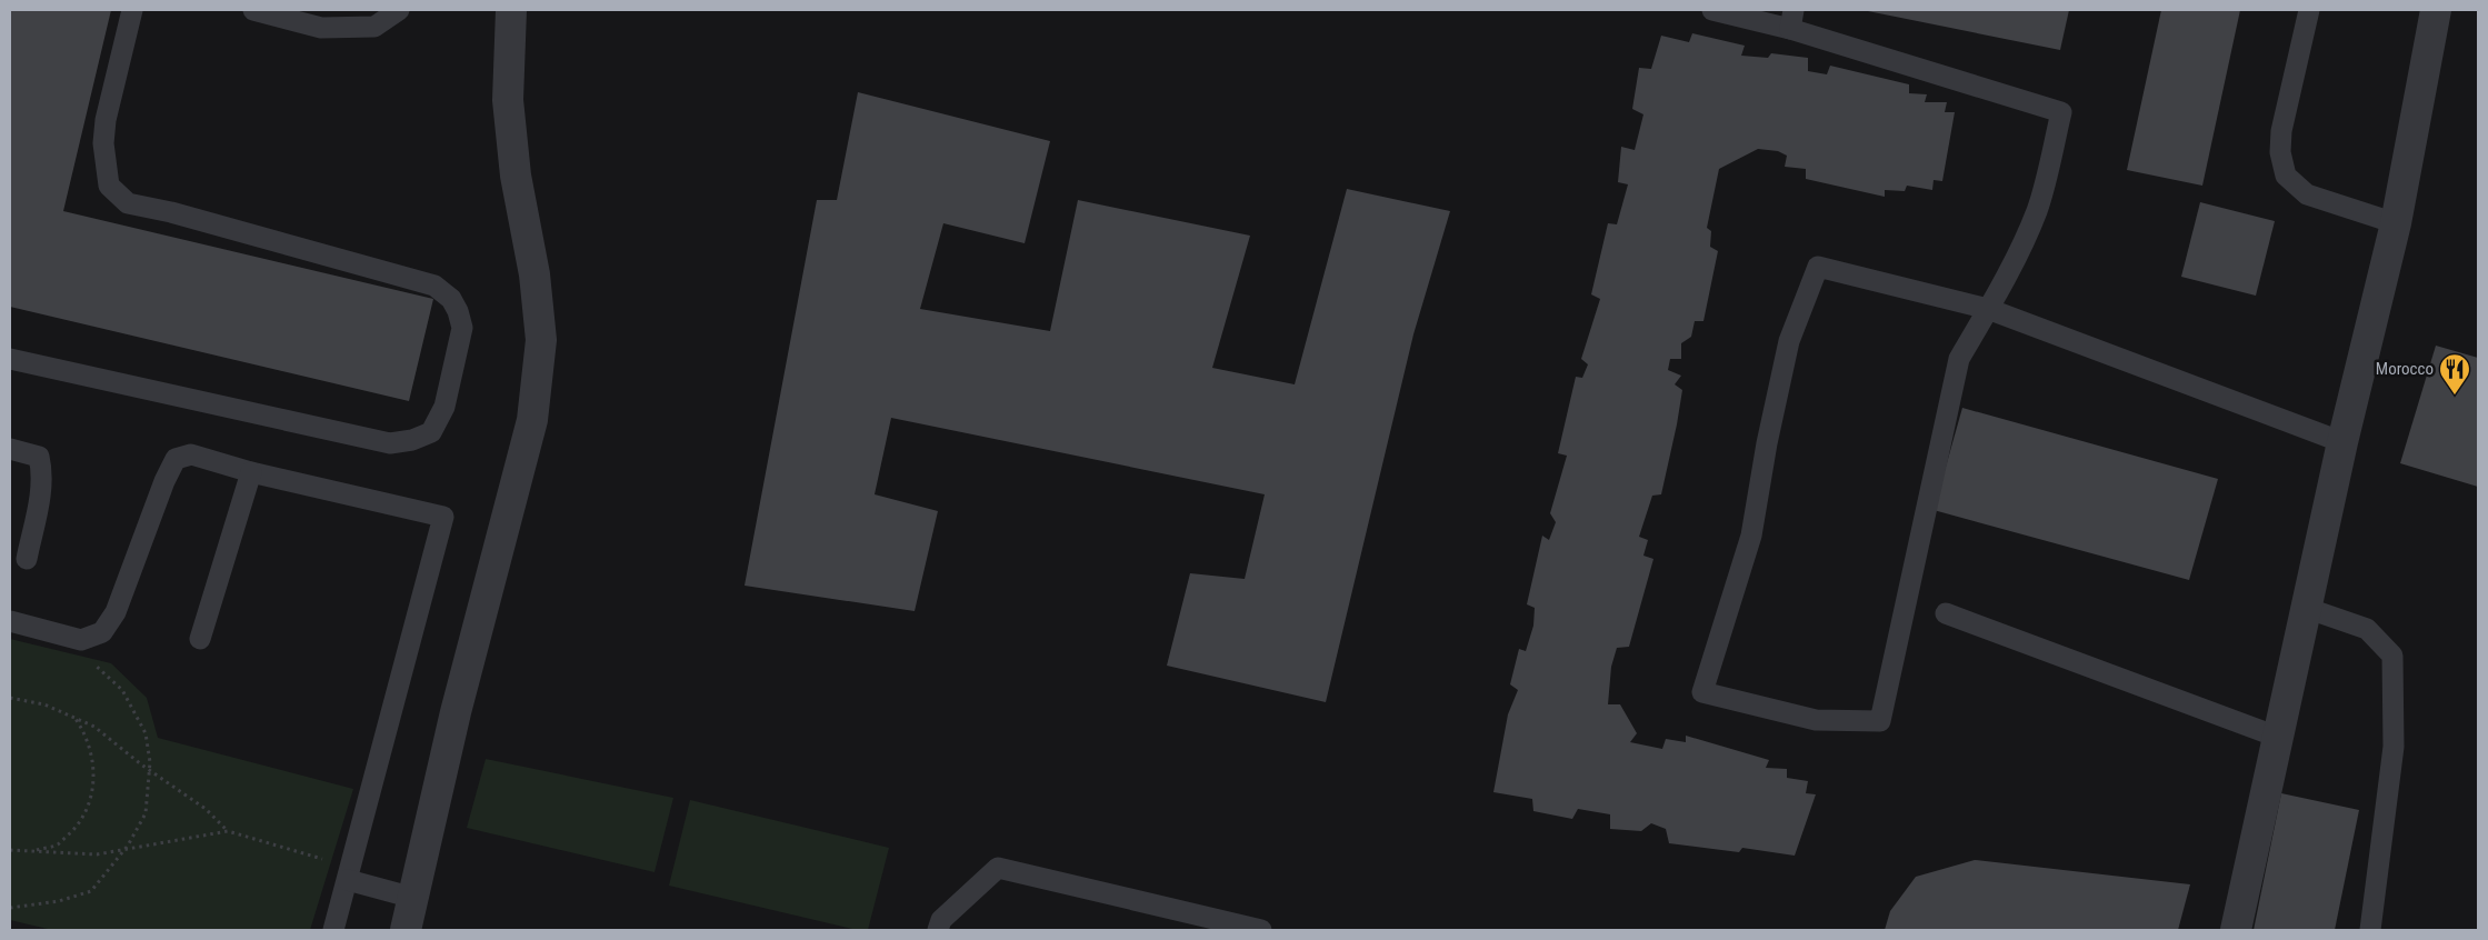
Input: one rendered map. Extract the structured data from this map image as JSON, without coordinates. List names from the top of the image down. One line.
{"places":{"restaurant":["Morocco"]}}
